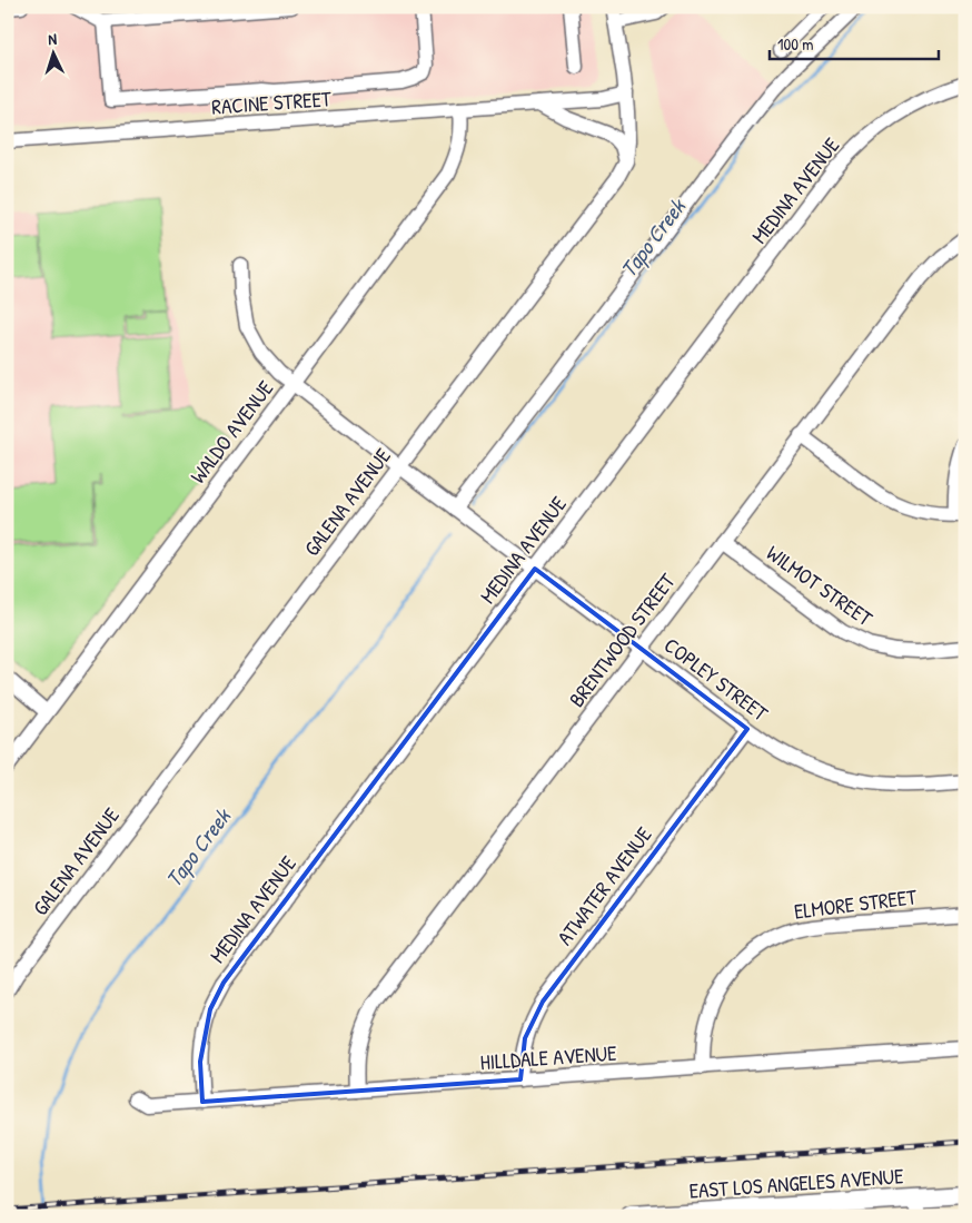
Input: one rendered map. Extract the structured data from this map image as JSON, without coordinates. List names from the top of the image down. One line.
{"streets":{"main road":["EAST LOS ANGELES AVENUE"],"street":["RACINE STREET","MEDINA AVENUE","WALDO AVENUE","GALENA AVENUE","WILMOT STREET","BRENTWOOD STREET","COPLEY STREET","ATWATER AVENUE","ELMORE STREET","HILLDALE AVENUE"]},"crossings":[["RACINE STREET","WALDO AVENUE"],["RACINE STREET","GALENA AVENUE"],["MEDINA AVENUE","COPLEY STREET"],["MEDINA AVENUE","HILLDALE AVENUE"],["WALDO AVENUE","COPLEY STREET"],["GALENA AVENUE","COPLEY STREET"],["WILMOT STREET","BRENTWOOD STREET"],["BRENTWOOD STREET","COPLEY STREET"],["BRENTWOOD STREET","HILLDALE AVENUE"],["COPLEY STREET","ATWATER AVENUE"],["ATWATER AVENUE","HILLDALE AVENUE"],["ELMORE STREET","HILLDALE AVENUE"]],"water":["Tapo Creek"],"scale_bar":"100 m","north":"top"}
